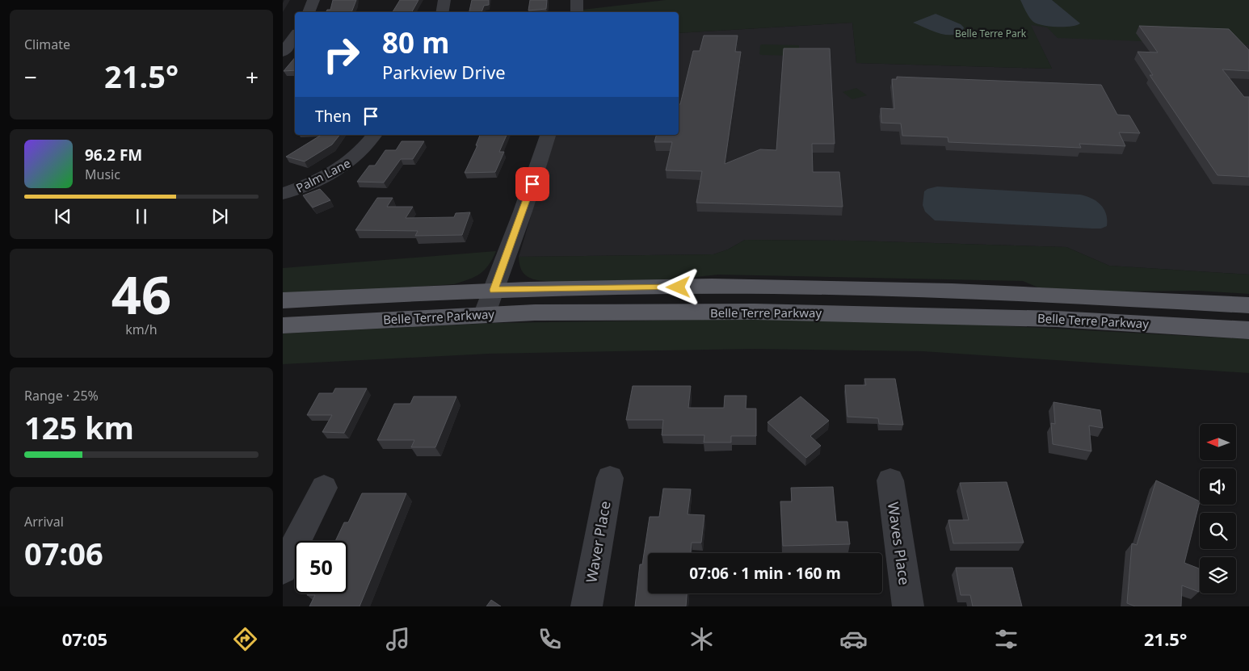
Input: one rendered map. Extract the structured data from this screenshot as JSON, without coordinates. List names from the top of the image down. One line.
{"streets":{"main road":["Belle Terre Parkway"],"street":["Palm Lane","Waver Place","Waves Place"]},"parks":["Belle Terre Park"],"north":"left","page":{"tile":["Climate",["46","km/h"],["Range · 25%","125 km"],["Arrival","07:06"]],"turn":["80 m","Parkview Drive"],"heat":["−","21.5°","+"],"then":"Then","song":["96.2 FM","Music"],"limit":"50","trip":"07:06 · 1 min · 160 m","tabs":["07:05","21.5°"]}}
